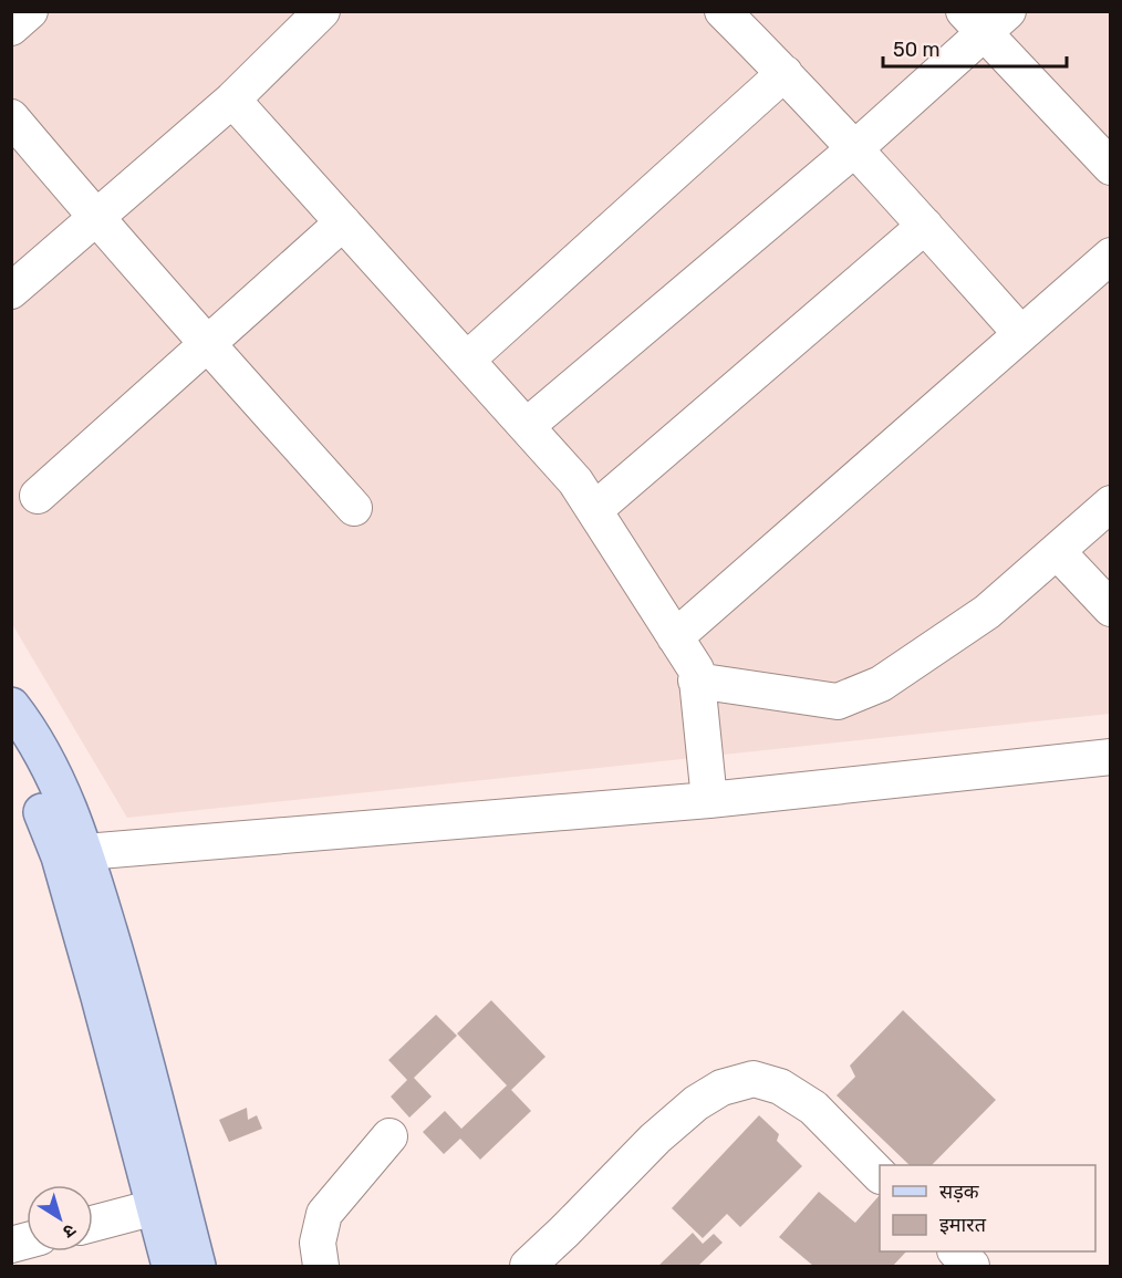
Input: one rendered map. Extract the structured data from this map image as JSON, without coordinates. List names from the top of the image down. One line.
{"legend":["सड़क","इमारत"],"scale_bar":"50 m","north":"bottom right"}
